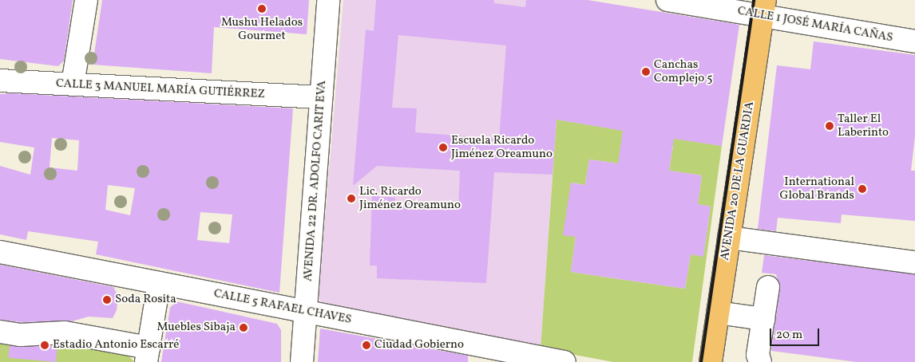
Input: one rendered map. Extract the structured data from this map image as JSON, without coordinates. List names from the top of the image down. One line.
{"streets":{"main road":["AVENIDA 20 DE LA GUARDIA"],"street":["CALLE 1 JOSÉ MARÍA CAÑAS","CALLE 3 MANUEL MARÍA GUTIÉRREZ","AVENIDA 22 DR. ADOLFO CARIT EVA","CALLE 5 RAFAEL CHAVES"]},"crossings":[["CALLE 1 JOSÉ MARÍA CAÑAS","AVENIDA 20 DE LA GUARDIA"],["CALLE 3 MANUEL MARÍA GUTIÉRREZ","AVENIDA 22 DR. ADOLFO CARIT EVA"],["AVENIDA 22 DR. ADOLFO CARIT EVA","CALLE 5 RAFAEL CHAVES"]],"places":["Mushu Helados Gourmet","Canchas Complejo 5","Taller El Laberinto","Escuela Ricardo Jiménez Oreamuno","International Global Brands","Lic. Ricardo Jiménez Oreamuno","Soda Rosita","Muebles Sibaja","Estadio Antonio Escarré","Ciudad Gobierno"],"scale_bar":"20 m"}
